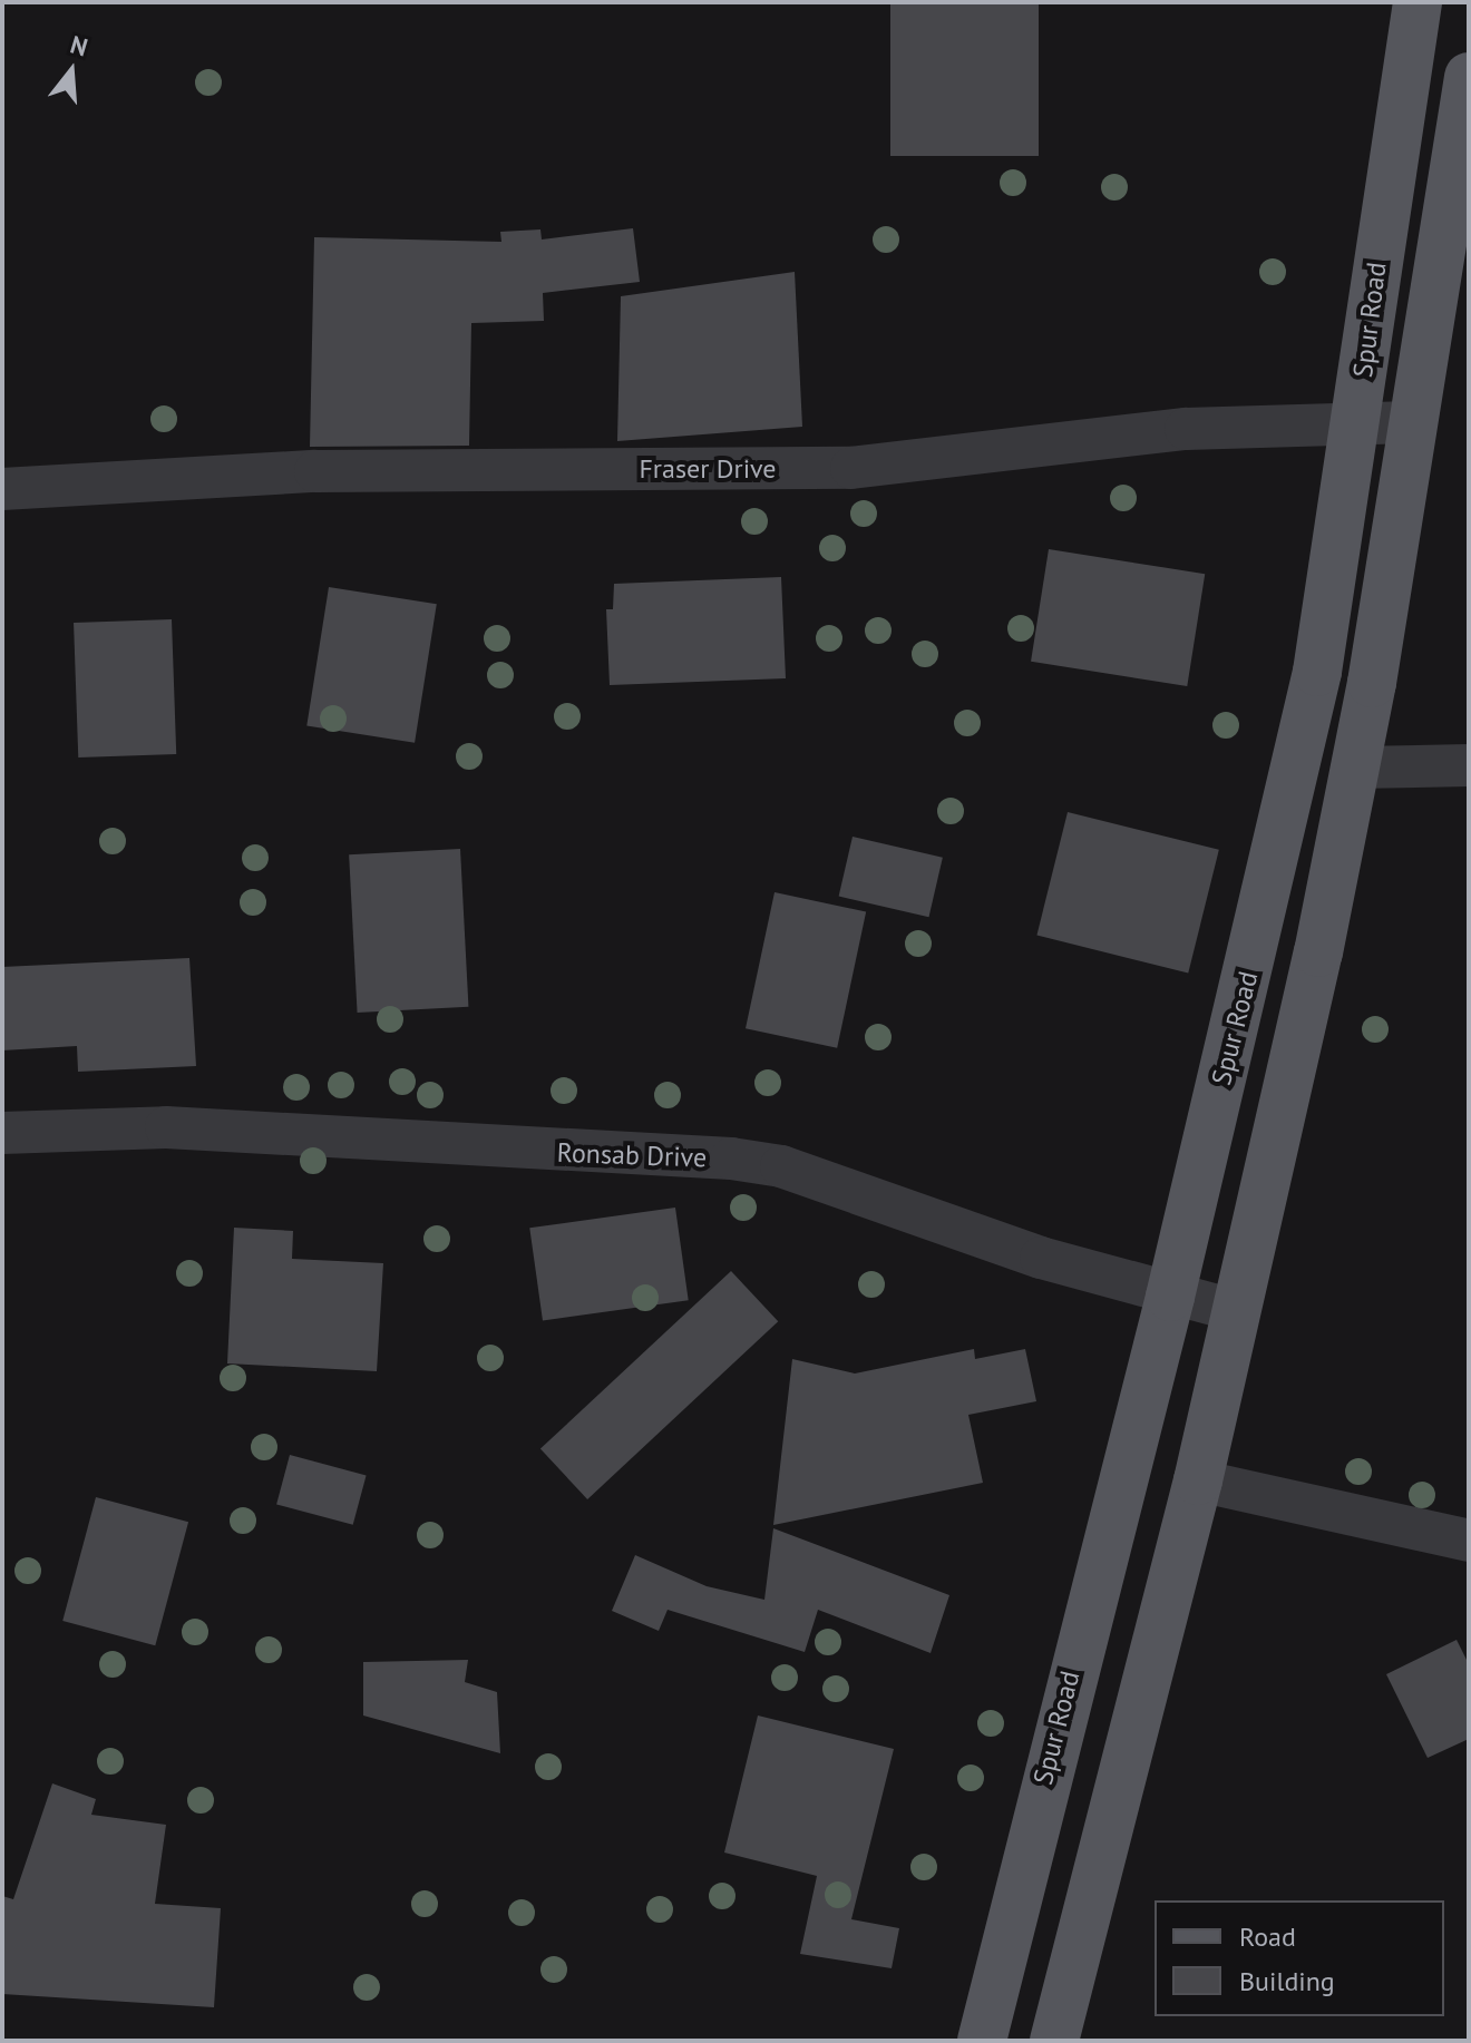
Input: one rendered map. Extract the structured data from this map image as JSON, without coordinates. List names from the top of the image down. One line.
{"streets":{"main road":["Spur Road"],"street":["Fraser Drive","Ronsab Drive"]},"crossings":[["Spur Road","Fraser Drive"],["Spur Road","Ronsab Drive"]],"legend":["Road","Building"],"north":"top"}
